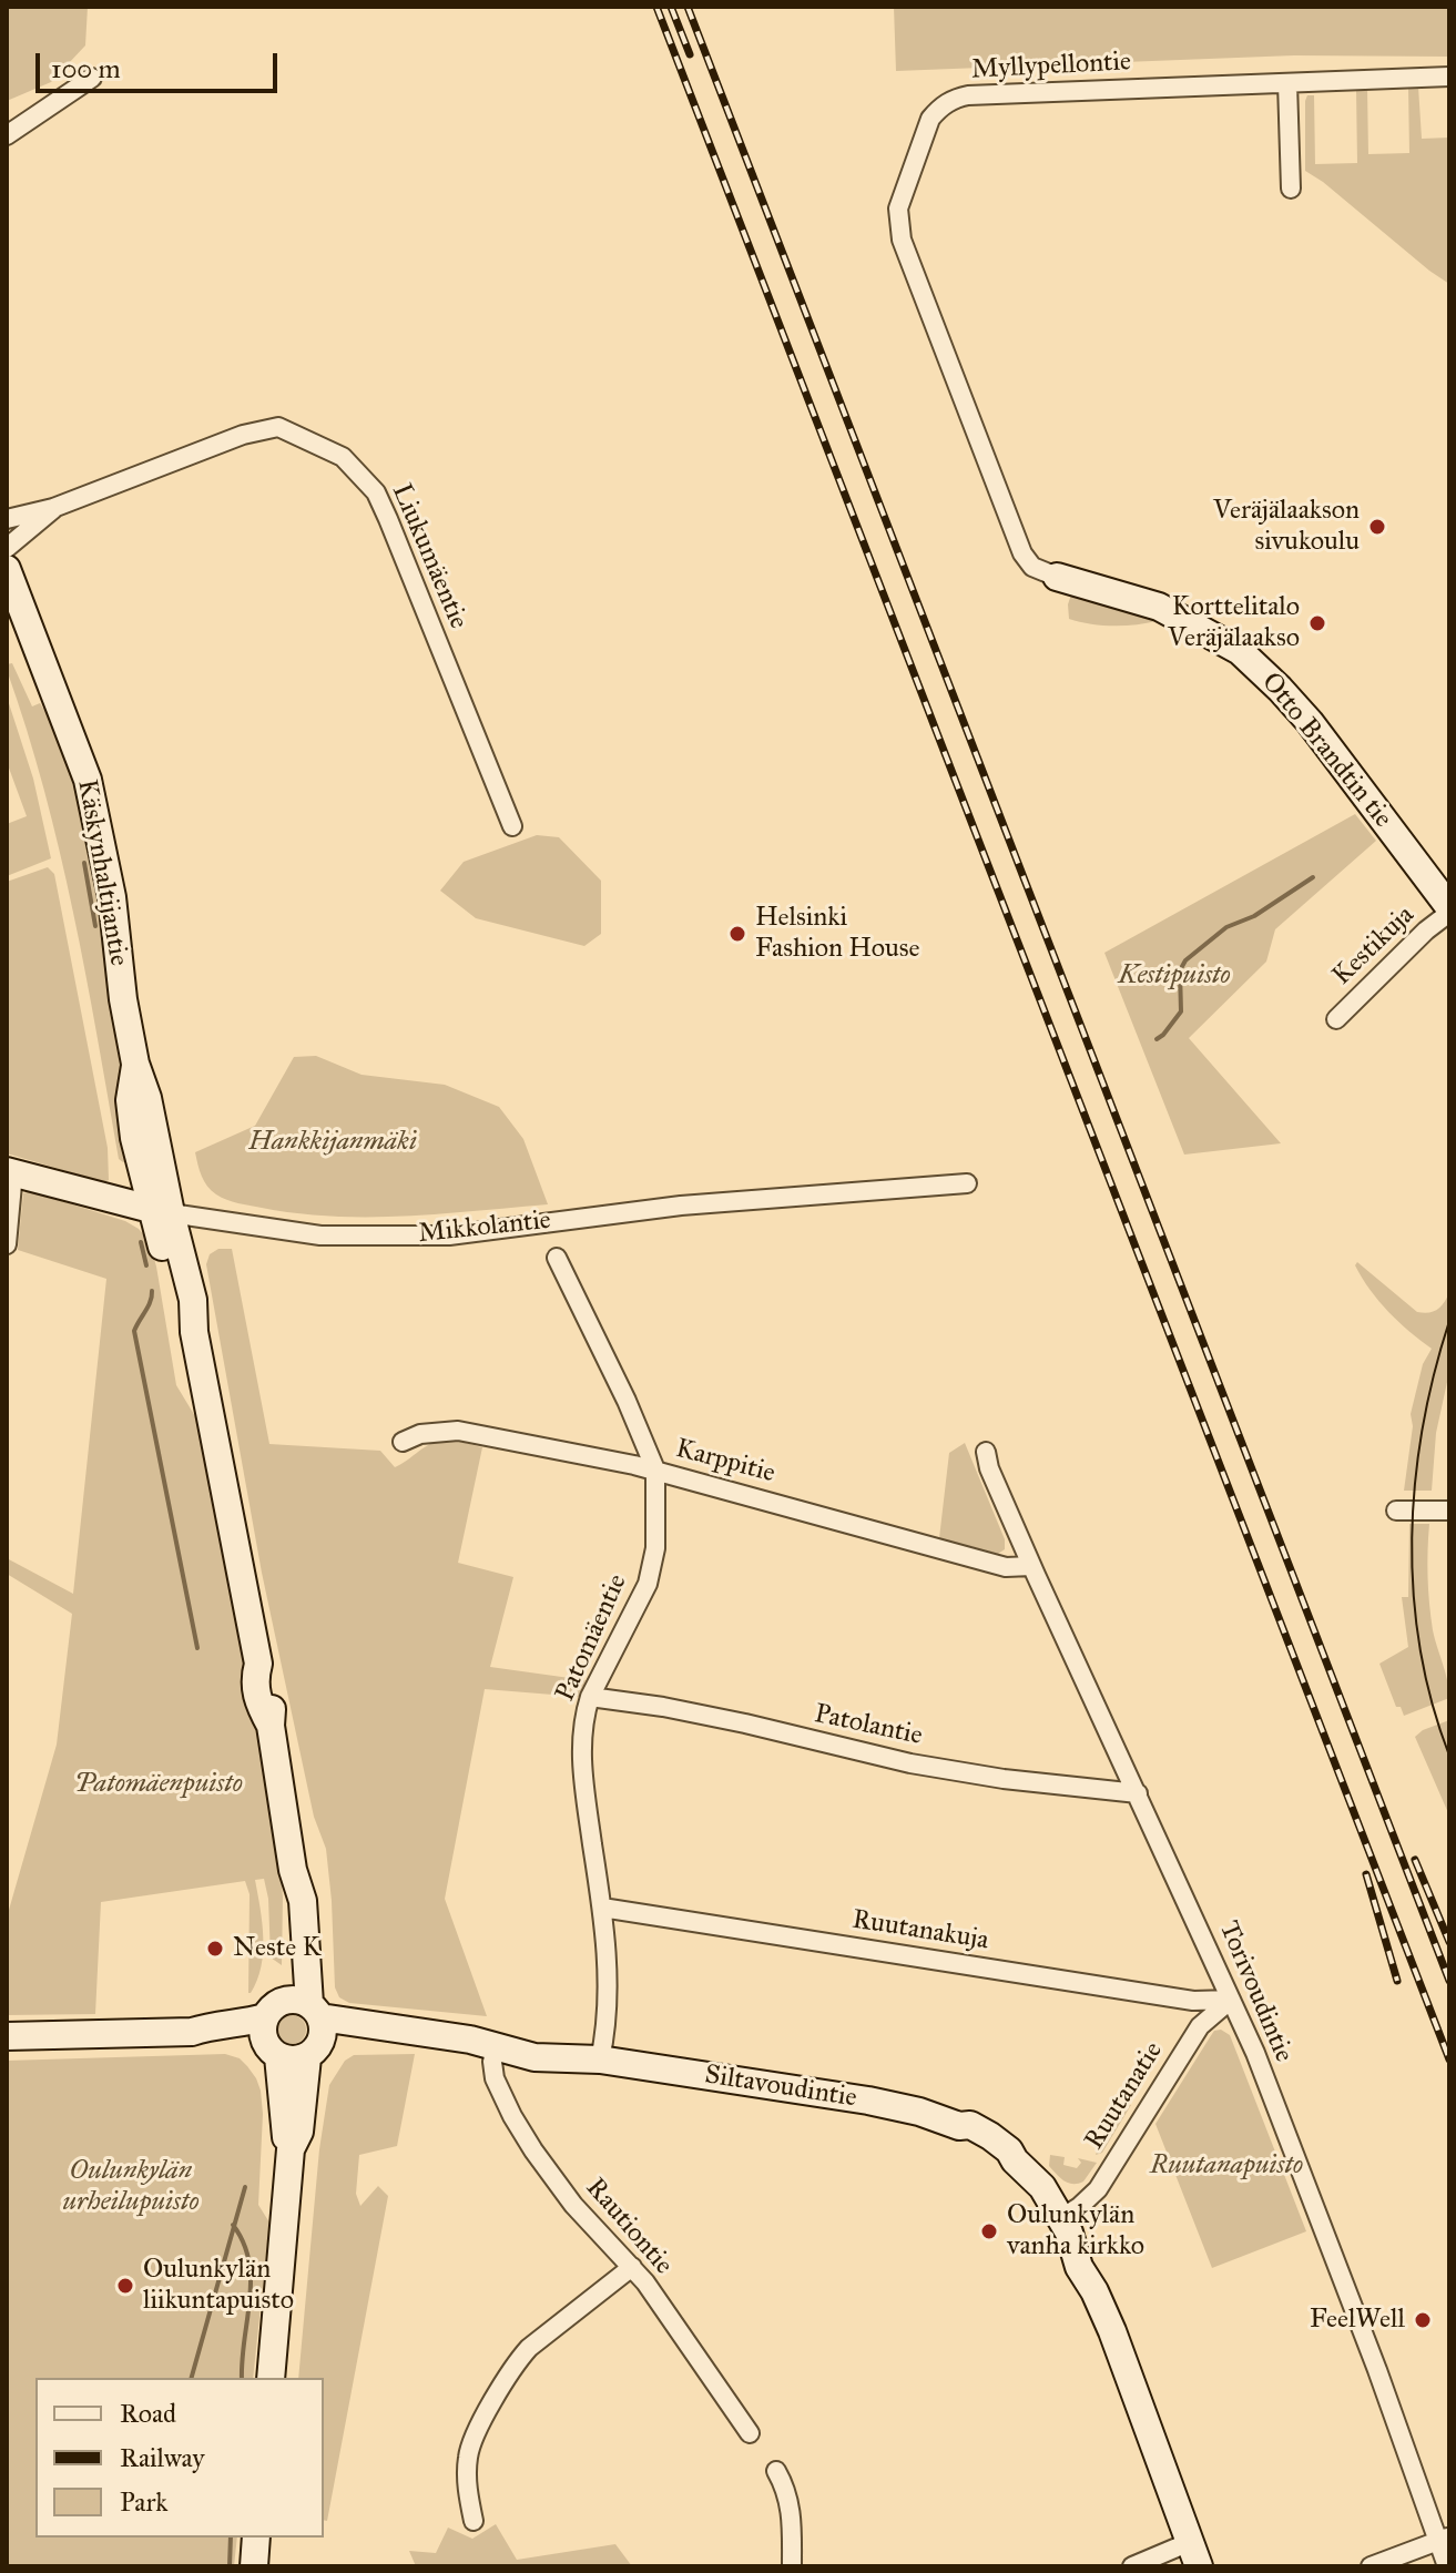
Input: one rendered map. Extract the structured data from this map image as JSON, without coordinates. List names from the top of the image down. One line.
{"streets":{"main road":["Otto Brandtin tie","Käskynhaltijantie","Mikkolantie","Siltavoudintie"],"street":["Myllypellontie","Liukumäentie","Kestikuja","Karppitie","Patomäentie","Patolantie","Ruutanakuja","Torivoudintie","Ruutanatie","Rautiontie"]},"crossings":[["Myllypellontie","Otto Brandtin tie"],["Otto Brandtin tie","Kestikuja"],["Käskynhaltijantie","Mikkolantie"],["Käskynhaltijantie","Siltavoudintie"],["Karppitie","Patomäentie"],["Karppitie","Torivoudintie"],["Patomäentie","Patolantie"],["Patomäentie","Ruutanakuja"],["Patomäentie","Siltavoudintie"],["Patolantie","Torivoudintie"],["Ruutanakuja","Torivoudintie"],["Ruutanakuja","Ruutanatie"],["Torivoudintie","Ruutanatie"],["Siltavoudintie","Ruutanatie"],["Siltavoudintie","Rautiontie"]],"parks":["Kestipuisto","Hankkijanmäki","Patomäenpuisto","Ruutanapuisto","Oulunkylän urheilupuisto"],"places":["Veräjälaakson sivukoulu","Korttelitalo Veräjälaakso","Helsinki Fashion House","Neste K","Oulunkylän vanha kirkko","Oulunkylän liikuntapuisto","FeelWell"],"legend":["Road","Railway","Park"],"scale_bar":"100 m"}
